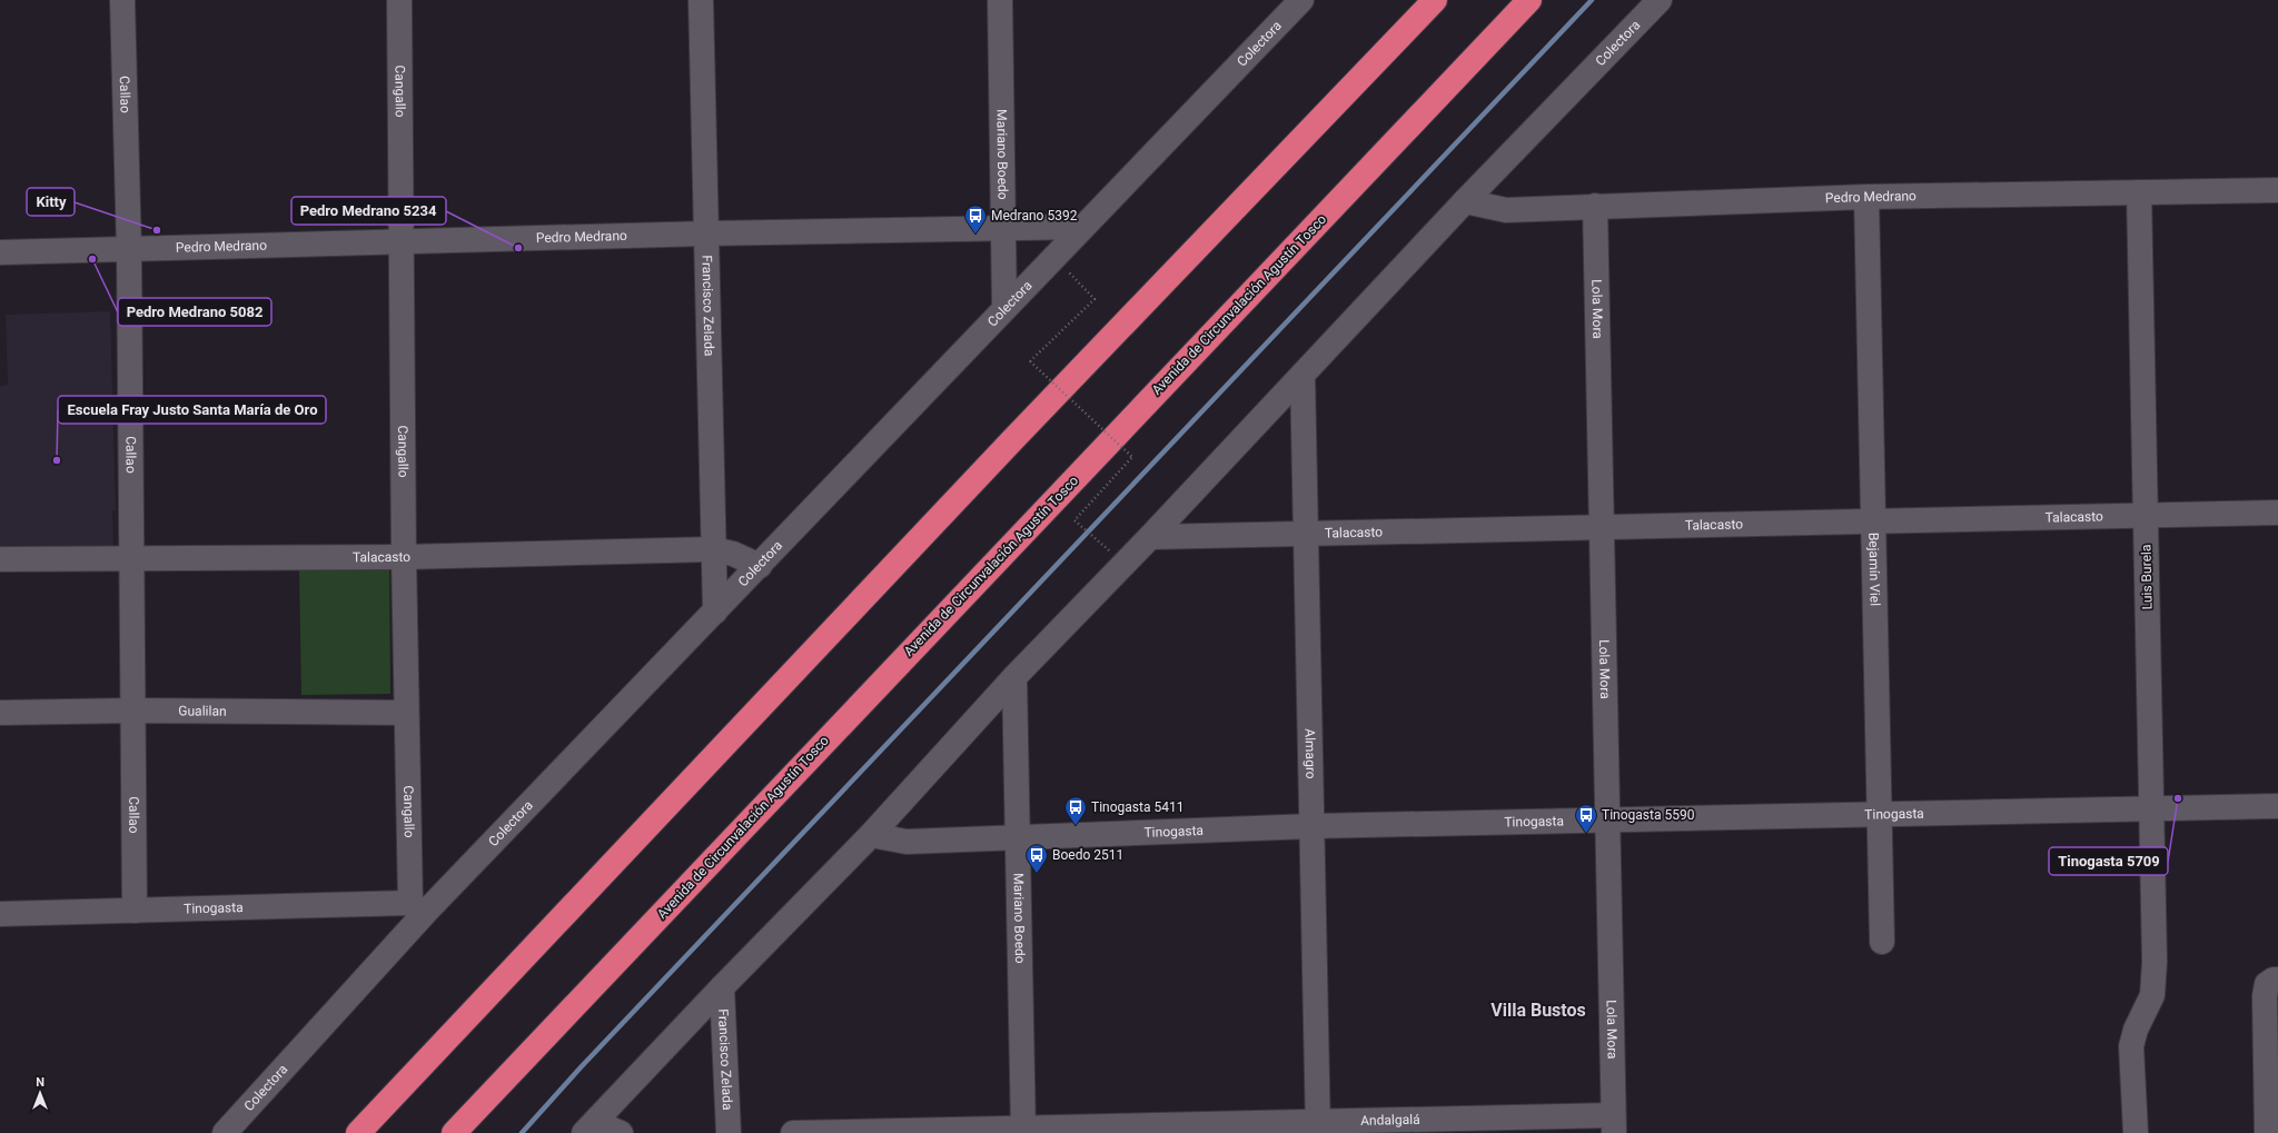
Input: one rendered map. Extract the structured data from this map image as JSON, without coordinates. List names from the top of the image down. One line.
{"streets":{"highway":["Avenida de Circunvalación Agustín Tosco"],"street":["Colectora","Cangallo","Callao","Mariano Boedo","Pedro Medrano","Francisco Zelada","Lola Mora","Talacasto","Bejamín Viel","Luis Burela","Gualilan","Almagro","Tinogasta","Andalgalá"]},"crossings":[["Colectora","Cangallo"],["Colectora","Mariano Boedo"],["Colectora","Pedro Medrano"],["Colectora","Francisco Zelada"],["Colectora","Talacasto"],["Colectora","Almagro"],["Colectora","Tinogasta"],["Cangallo","Pedro Medrano"],["Cangallo","Talacasto"],["Cangallo","Gualilan"],["Cangallo","Tinogasta"],["Callao","Pedro Medrano"],["Callao","Talacasto"],["Callao","Gualilan"],["Callao","Tinogasta"],["Mariano Boedo","Pedro Medrano"],["Mariano Boedo","Tinogasta"],["Mariano Boedo","Andalgalá"],["Pedro Medrano","Francisco Zelada"],["Pedro Medrano","Lola Mora"],["Pedro Medrano","Bejamín Viel"],["Pedro Medrano","Luis Burela"],["Francisco Zelada","Talacasto"],["Lola Mora","Talacasto"],["Lola Mora","Tinogasta"],["Lola Mora","Andalgalá"],["Talacasto","Bejamín Viel"],["Talacasto","Luis Burela"],["Talacasto","Almagro"],["Bejamín Viel","Tinogasta"],["Luis Burela","Tinogasta"],["Almagro","Tinogasta"],["Almagro","Andalgalá"]],"districts":["Villa Bustos"],"places":{"other":["Kitty","Pedro Medrano 5234","Pedro Medrano 5082","Escuela Fray Justo Santa María de Oro","Tinogasta 5709"],"bus stop":["Medrano 5392","Tinogasta 5411","Tinogasta 5590","Boedo 2511"]},"north":"top"}
